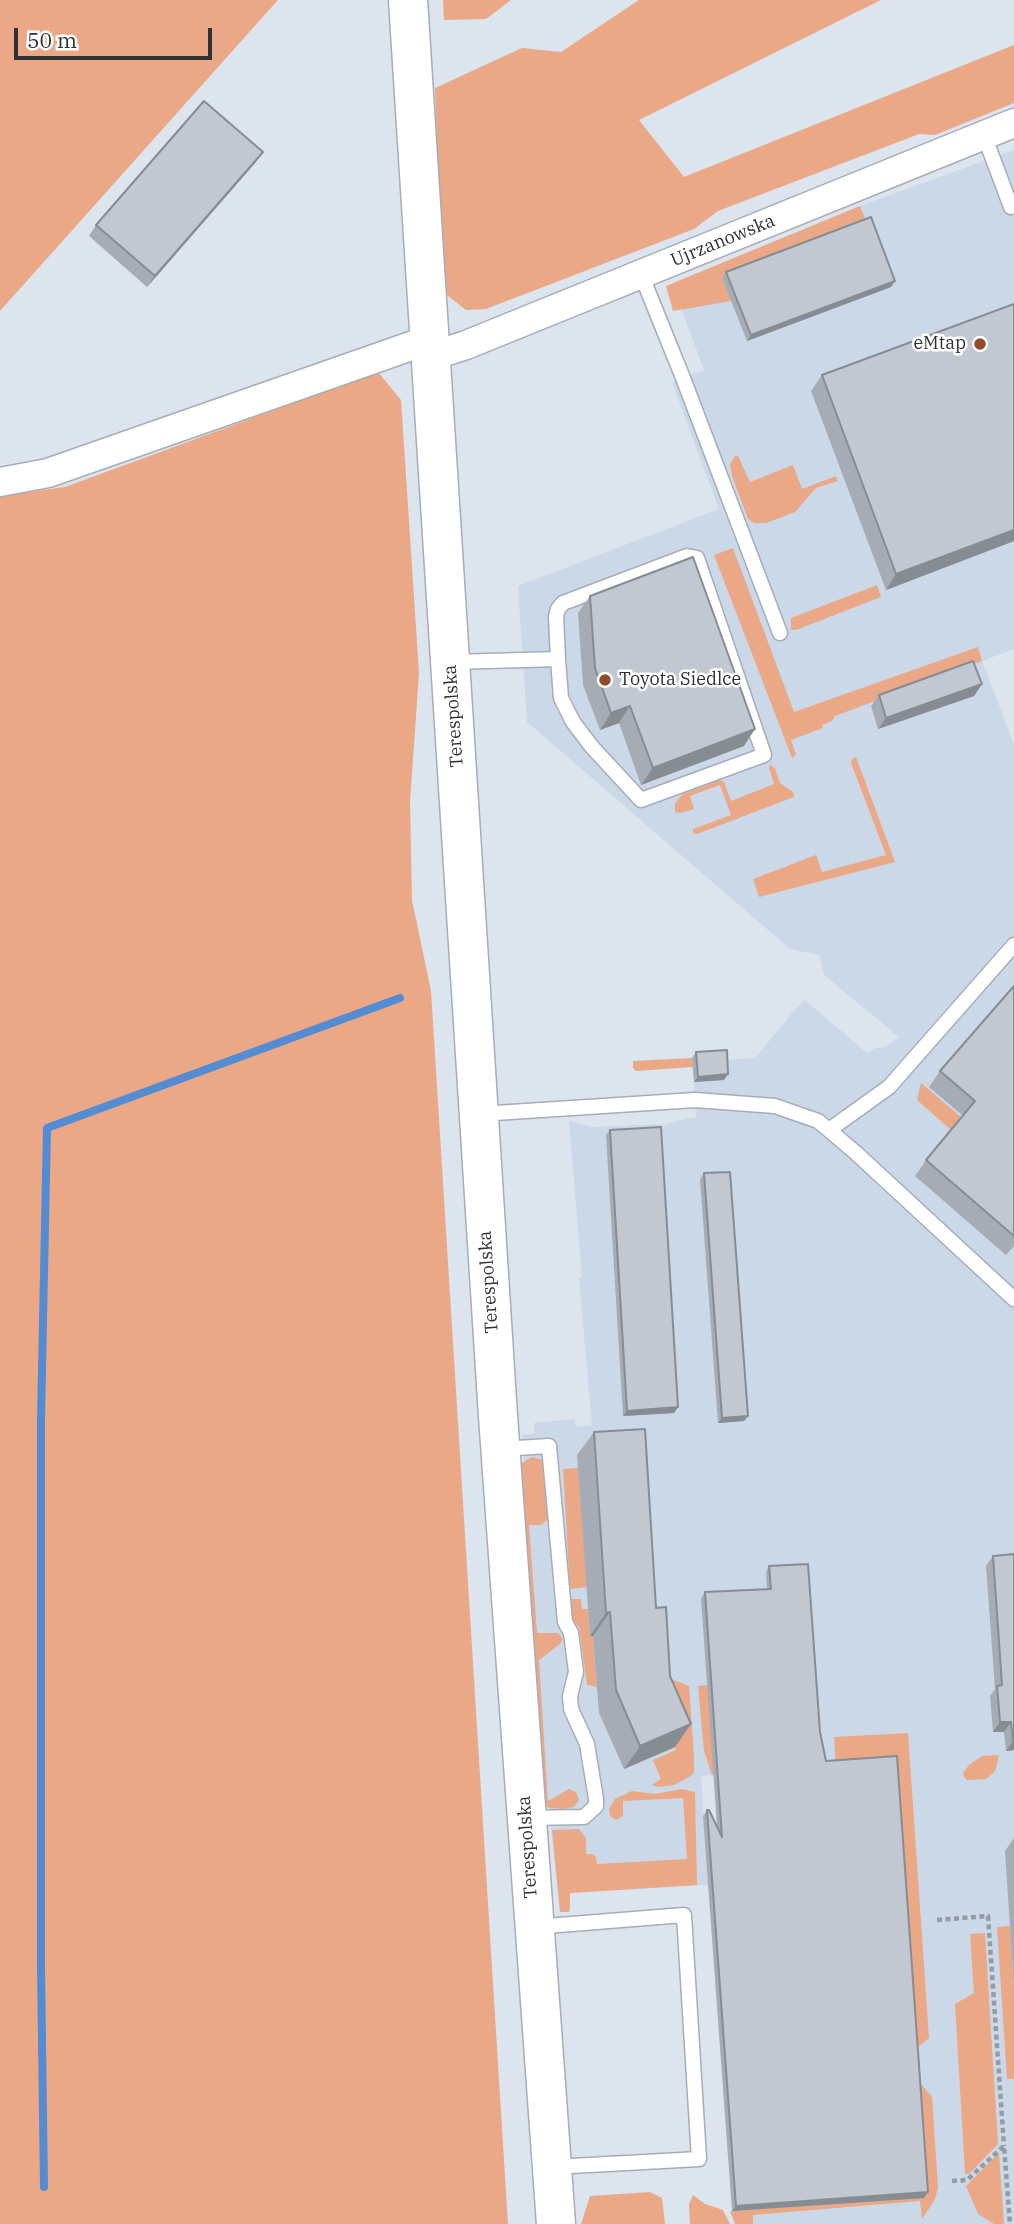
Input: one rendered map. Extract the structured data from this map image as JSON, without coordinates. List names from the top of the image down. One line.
{"streets":{"street":["Ujrzanowska","Terespolska"]},"crossings":[["Ujrzanowska","Terespolska"]],"places":["eMtap","Toyota Siedlce"],"scale_bar":"50 m"}
